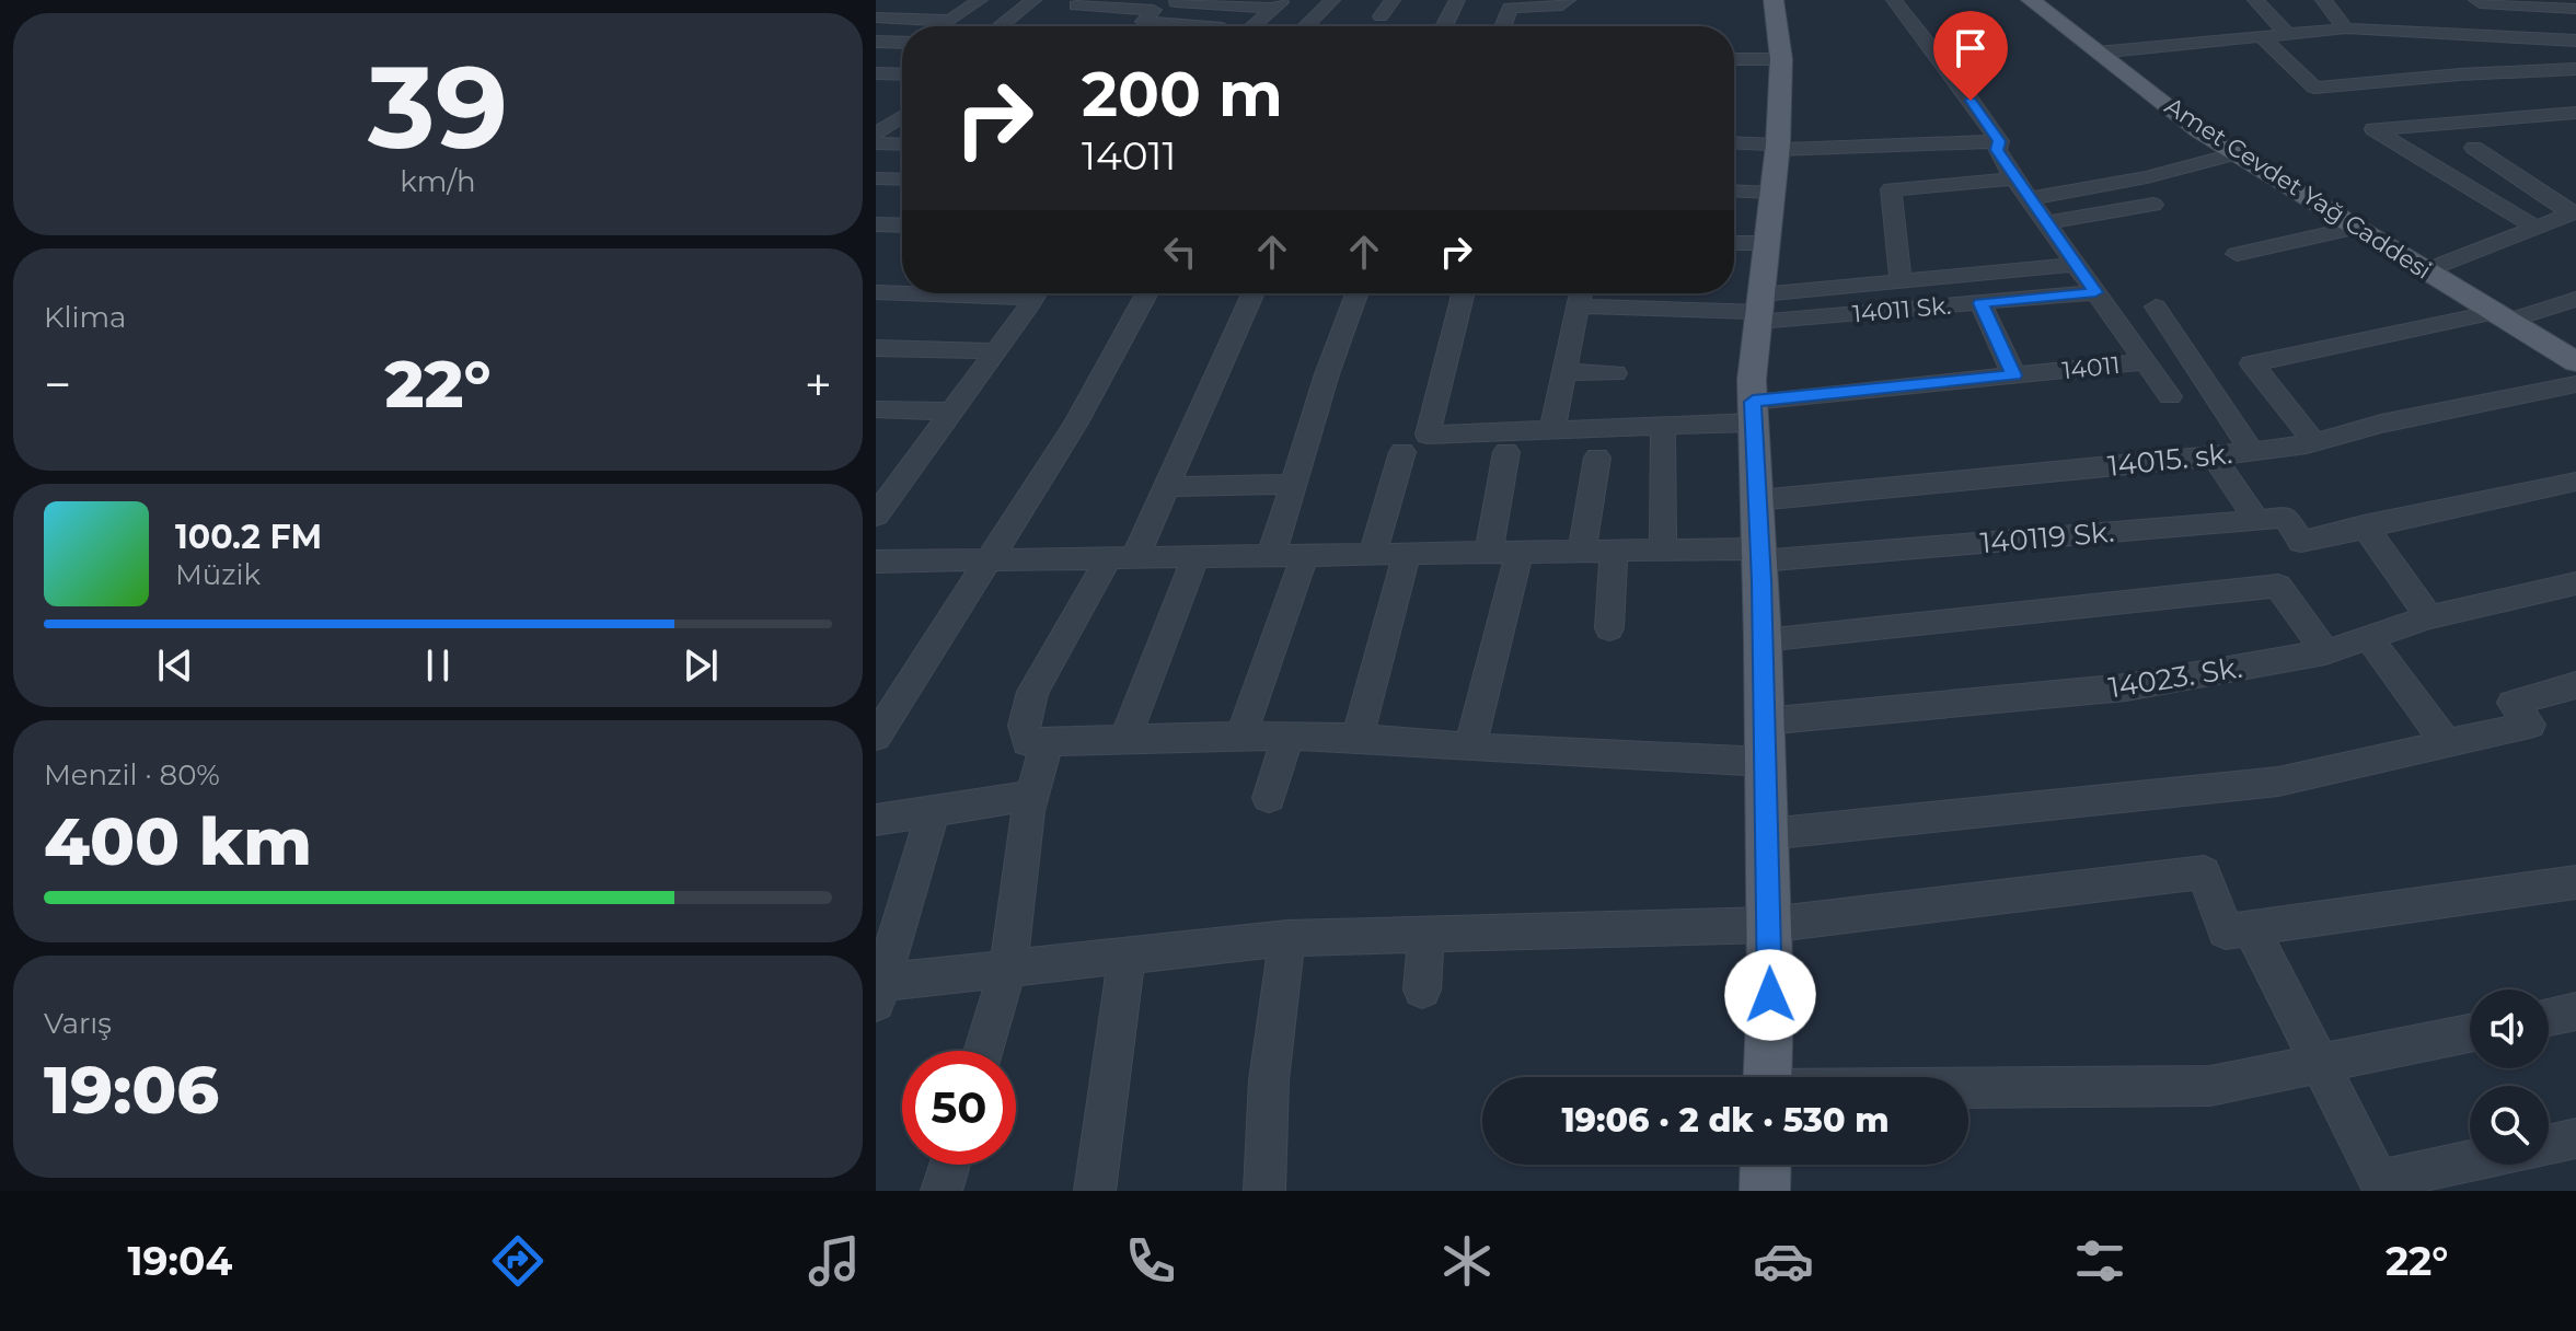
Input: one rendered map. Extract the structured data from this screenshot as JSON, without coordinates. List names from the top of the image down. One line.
{"streets":{"main road":["Amet Cevdet Yağ Caddesi"],"street":["14011 Sk.","14011","14015. sk.","140119 Sk.","14023. Sk."]},"crossings":[["14011 Sk.","14011"]],"page":{"tile":[["39","km/h"],"Klima",["Menzil · 80%","400 km"],["Varış","19:06"]],"turn":["200 m","14011"],"heat":["−","22°","+"],"song":["100.2 FM","Müzik"],"limit":"50","trip":"19:06 · 2 dk · 530 m","tabs":["19:04","22°"]}}
